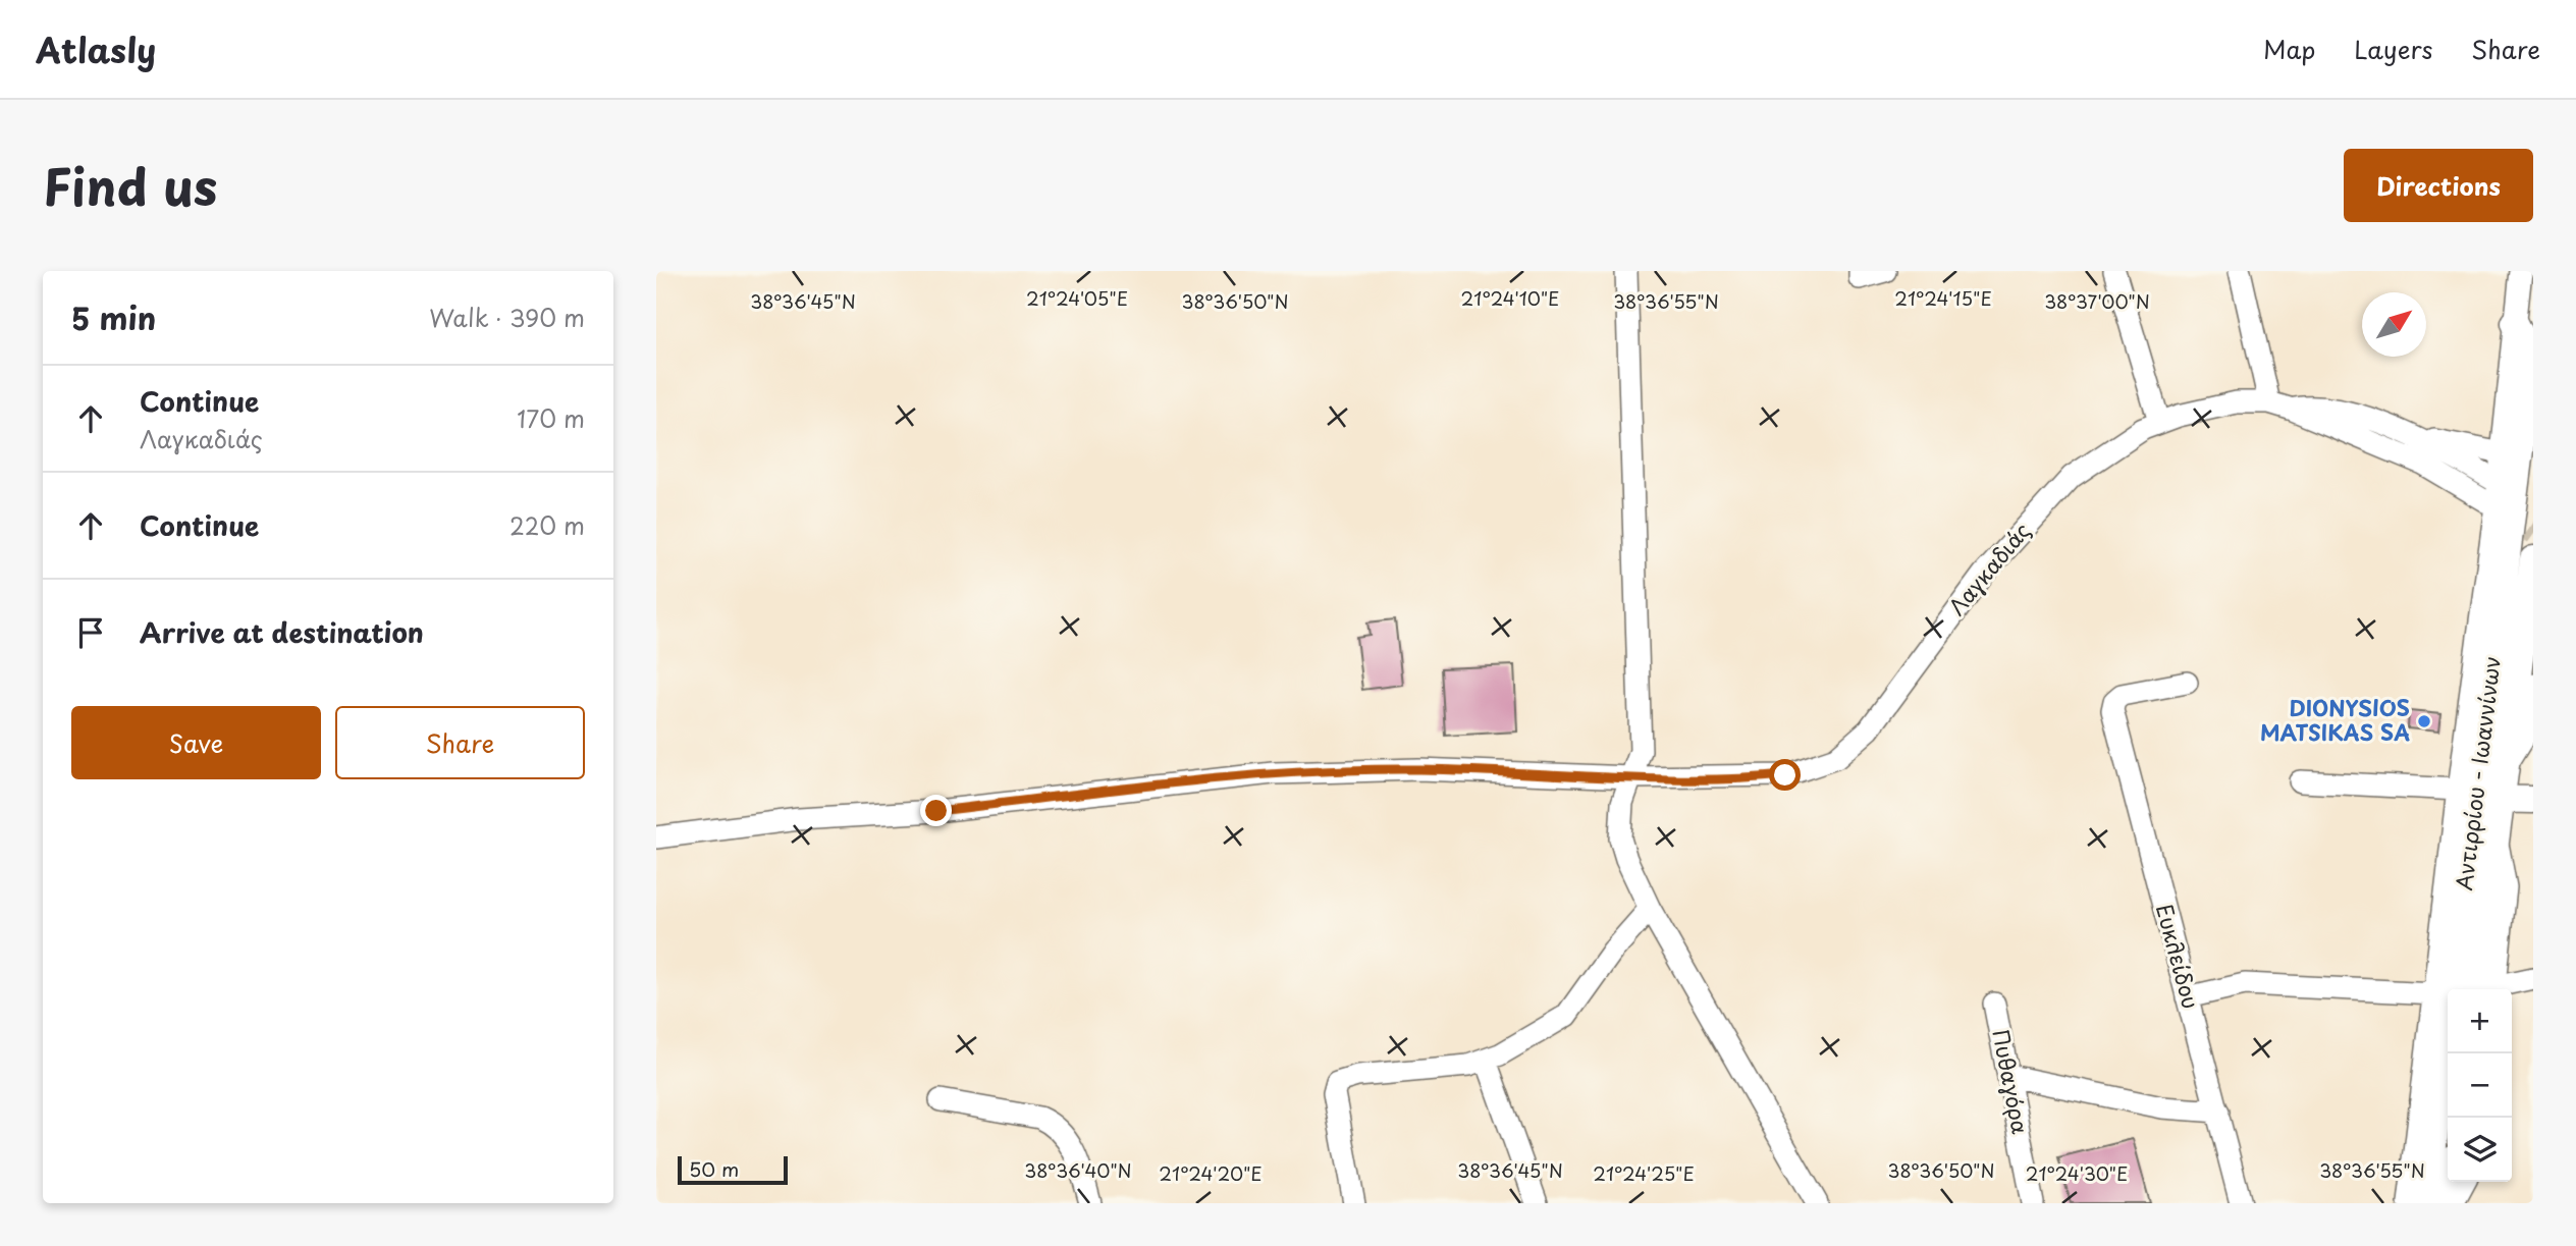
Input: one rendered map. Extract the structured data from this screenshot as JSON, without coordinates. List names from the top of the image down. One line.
{"streets":{"main road":["Αντιρρίου - Ιωαννίνων"],"street":["Λαγκαδιάς","Ευκλείδου","Πυθαγόρα"]},"places":["DIONYSIOS MATSIKAS SA"],"scale_bar":"50 m","north":"top right","page":{"header":"Atlasly","nav":["Map","Layers","Share"],"title":"Find us","buttons":["Directions",["Save","Share"]],"heading":["5 min","Walk · 390 m"],"list":[["Continue","Λαγκαδιάς","170 m"],["Continue","220 m"],"Arrive at destination"],"map_buttons":["+","−"],"scale":"50 m"},"coordinates":["21°24'05\"E","21°24'10\"E","21°24'15\"E","38°36'55\"N","38°36'45\"N","38°36'50\"N","38°37'00\"N","38°36'40\"N","21°24'20\"E","21°24'25\"E","21°24'30\"E"]}
